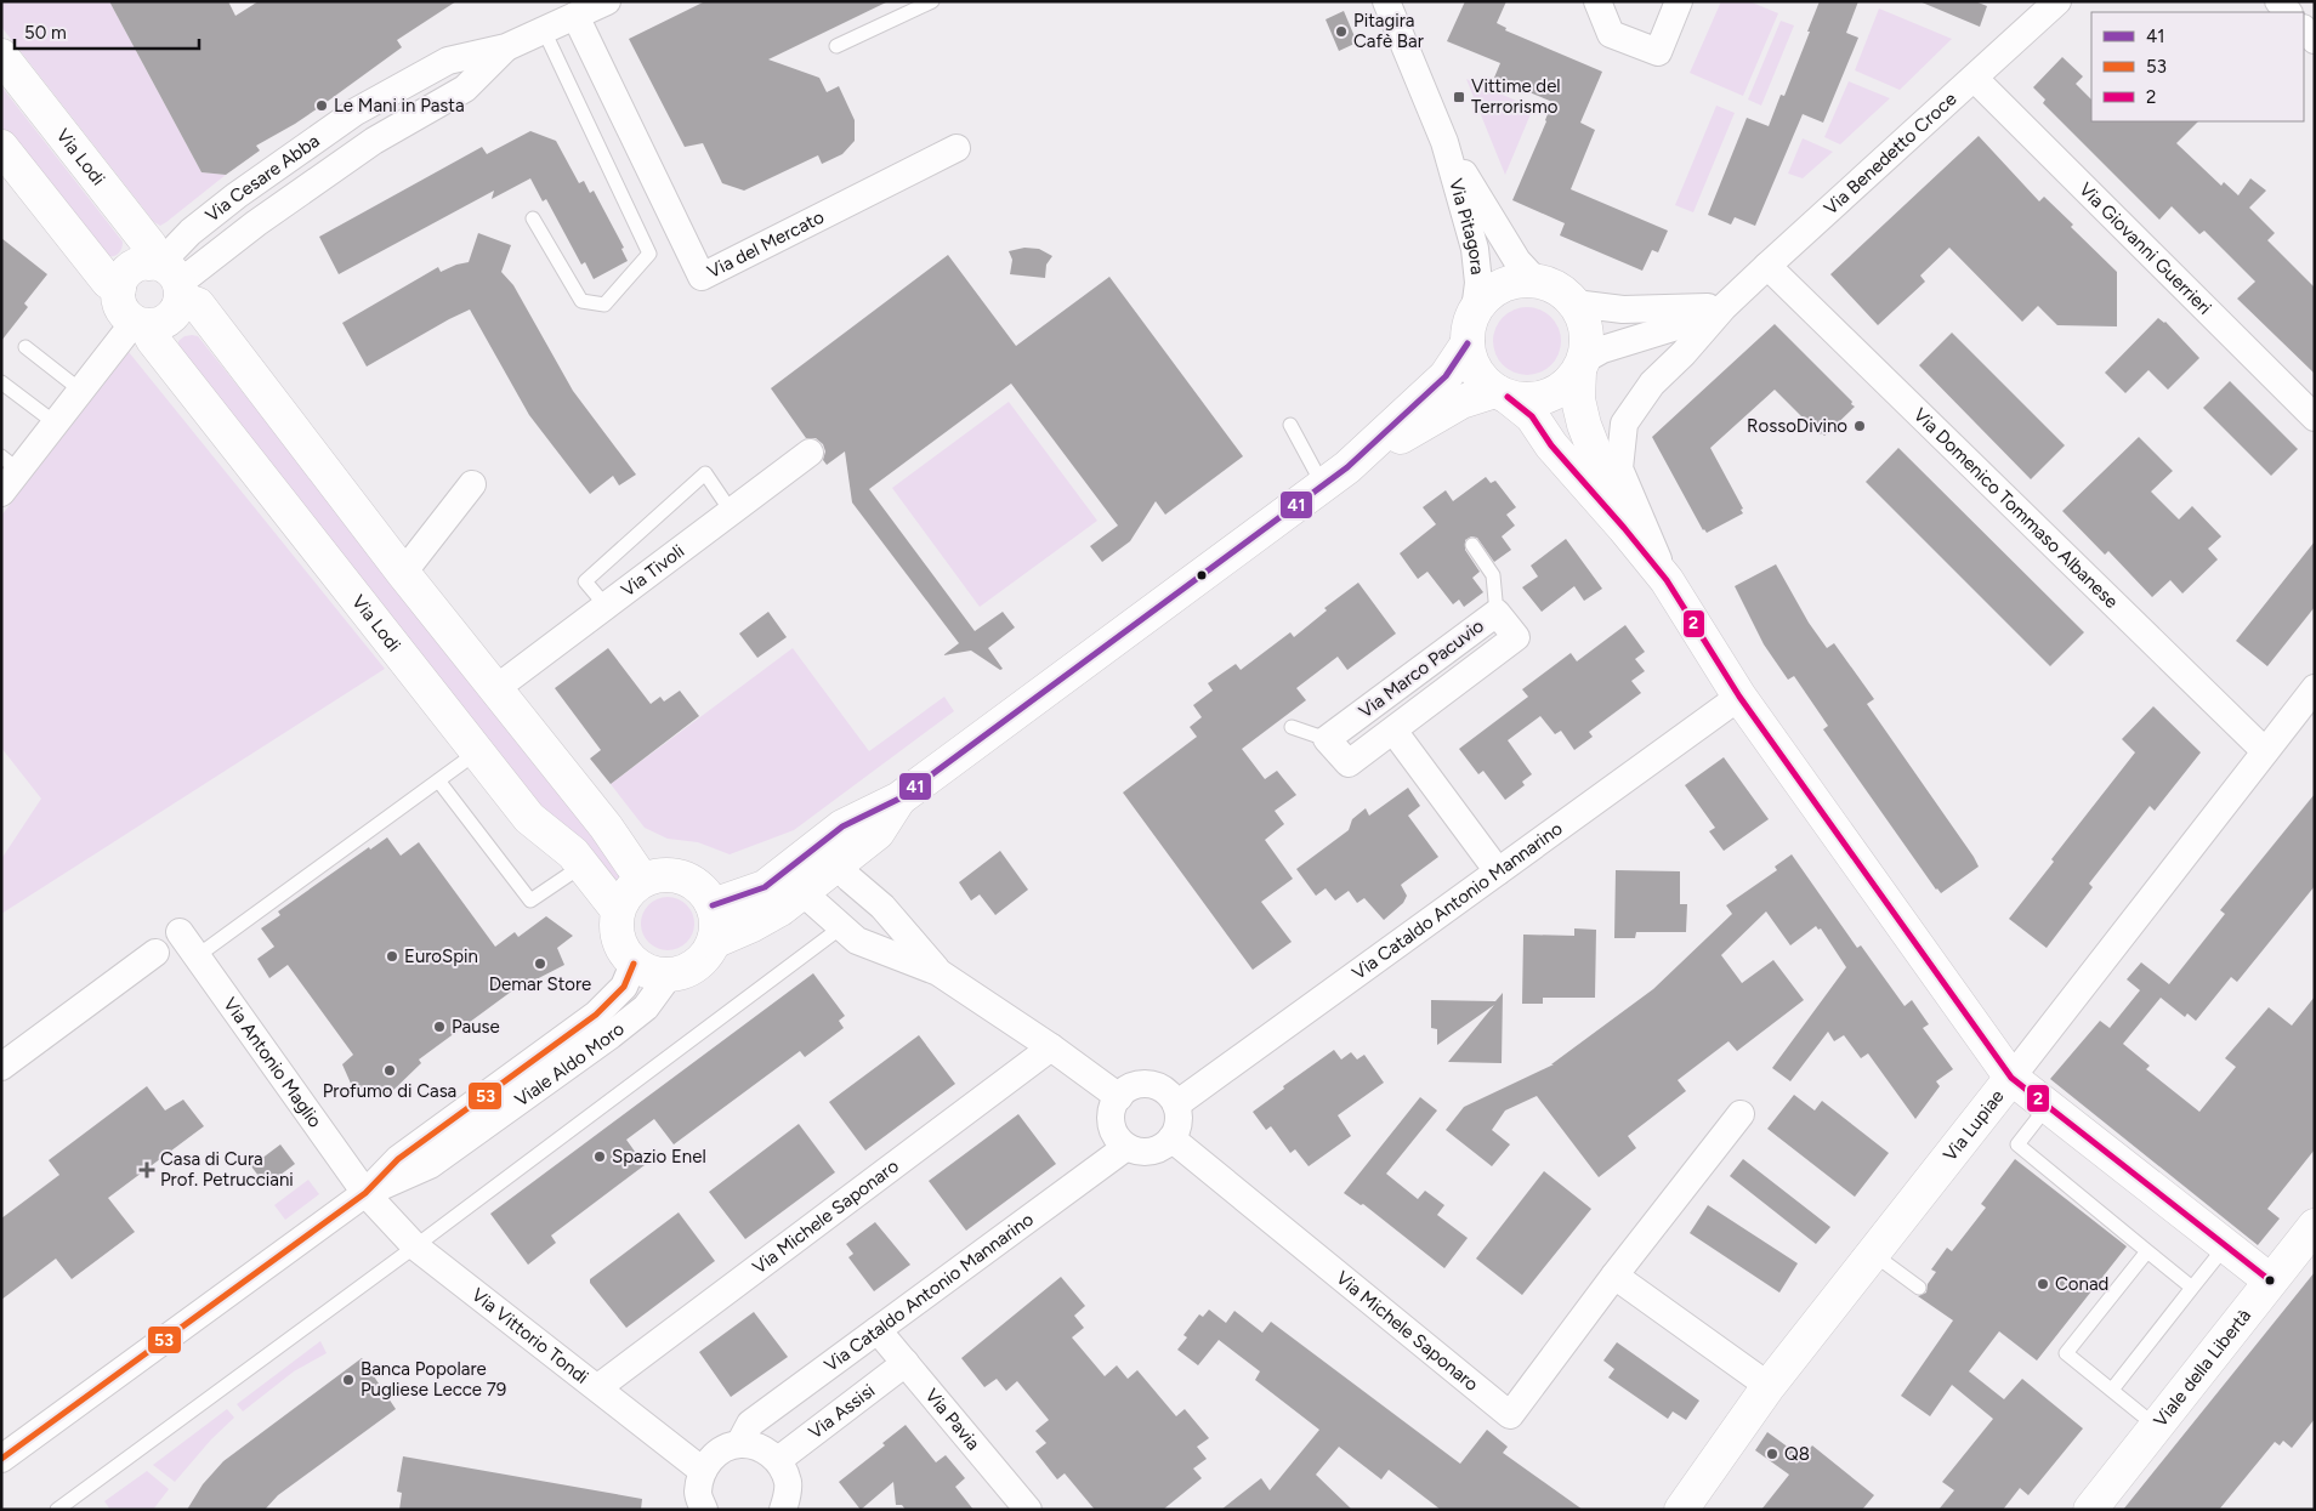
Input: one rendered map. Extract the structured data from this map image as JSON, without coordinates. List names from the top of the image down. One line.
{"streets":{"street":["Via Benedetto Croce","Via Lodi","Via Cesare Abba","Via Pitagora","Via del Mercato","Via Giovanni Guerrieri","Via Domenico Tommaso Albanese","Via Tivoli","Via Marco Pacuvio","Via Cataldo Antonio Mannarino","Via Antonio Maglio","Viale Aldo Moro","Via Lupiae","Via Michele Saponaro","Via Vittorio Tondi","Viale della Libertà","Via Assisi","Via Pavia"]},"crossings":[["Via Benedetto Croce","Via Pitagora"],["Via Benedetto Croce","Via Giovanni Guerrieri"],["Via Benedetto Croce","Via Domenico Tommaso Albanese"],["Via Lodi","Via Cesare Abba"],["Via Lodi","Viale Aldo Moro"],["Via Cesare Abba","Via del Mercato"],["Via Pitagora","Via Cataldo Antonio Mannarino"],["Via Pitagora","Via Lupiae"],["Via Pitagora","Viale della Libertà"],["Via Domenico Tommaso Albanese","Via Lupiae"],["Via Marco Pacuvio","Via Cataldo Antonio Mannarino"],["Via Cataldo Antonio Mannarino","Via Michele Saponaro"],["Via Cataldo Antonio Mannarino","Via Pavia"],["Via Antonio Maglio","Viale Aldo Moro"],["Via Antonio Maglio","Via Vittorio Tondi"],["Viale Aldo Moro","Via Vittorio Tondi"],["Via Michele Saponaro","Via Vittorio Tondi"],["Via Assisi","Via Pavia"]],"places":{"other":["Pitagira Cafè Bar","Le Mani in Pasta","RossoDivino","EuroSpin","Demar Store","Pause","Profumo di Casa","Spazio Enel","Conad","Banca Popolare Pugliese Lecce 79","Q8"],"transit":["Vittime del Terrorismo"],"health":["Casa di Cura Prof. Petrucciani"]},"lines":["transit line 41","transit line 2","transit line 53"],"legend":["41","53","2"],"scale_bar":"50 m"}
